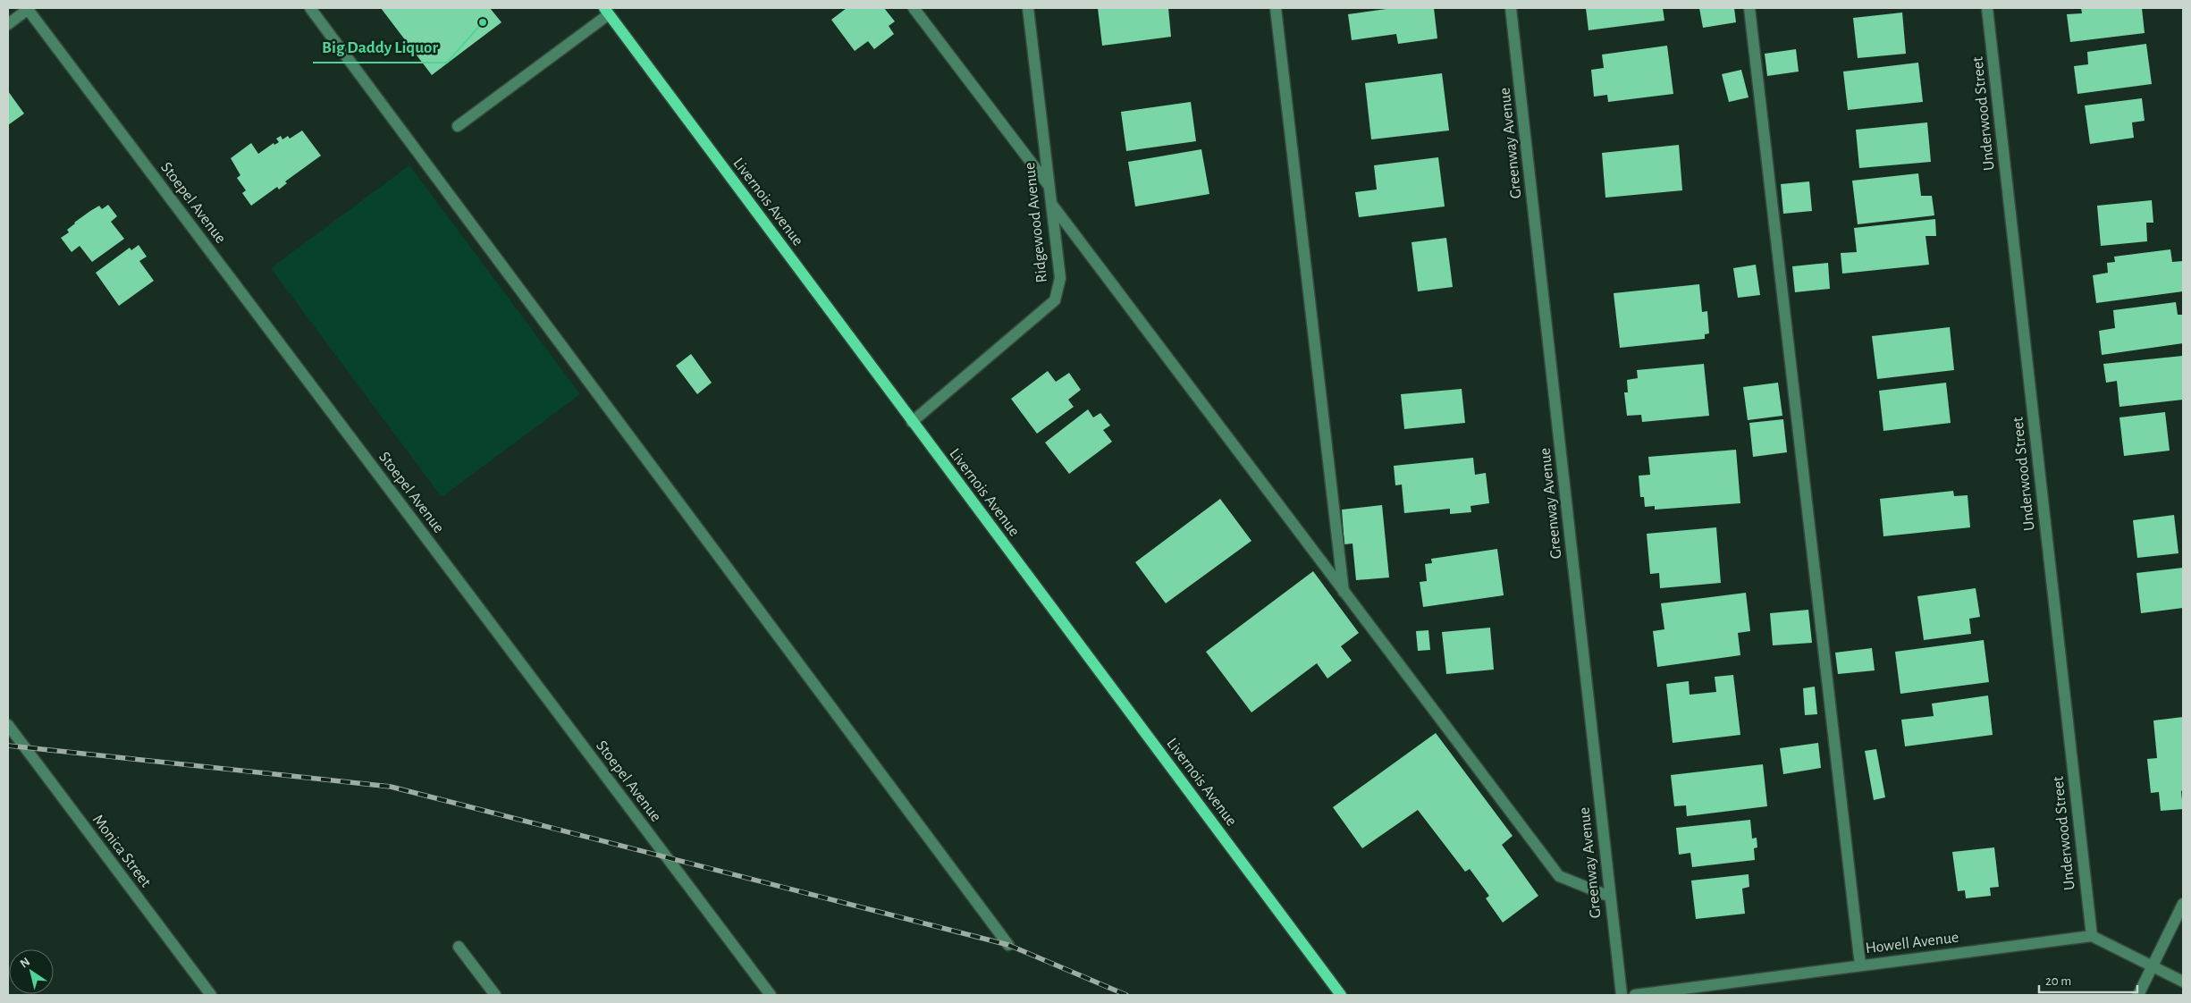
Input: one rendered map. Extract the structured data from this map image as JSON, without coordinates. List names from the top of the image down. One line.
{"streets":{"main road":["Livernois Avenue"],"street":["Underwood Street","Greenway Avenue","Stoepel Avenue","Ridgewood Avenue","Monica Street","Howell Avenue"]},"crossings":[["Underwood Street","Howell Avenue"],["Livernois Avenue","Ridgewood Avenue"]],"places":["Big Daddy Liquor"],"scale_bar":"20 m","north":"top left"}
